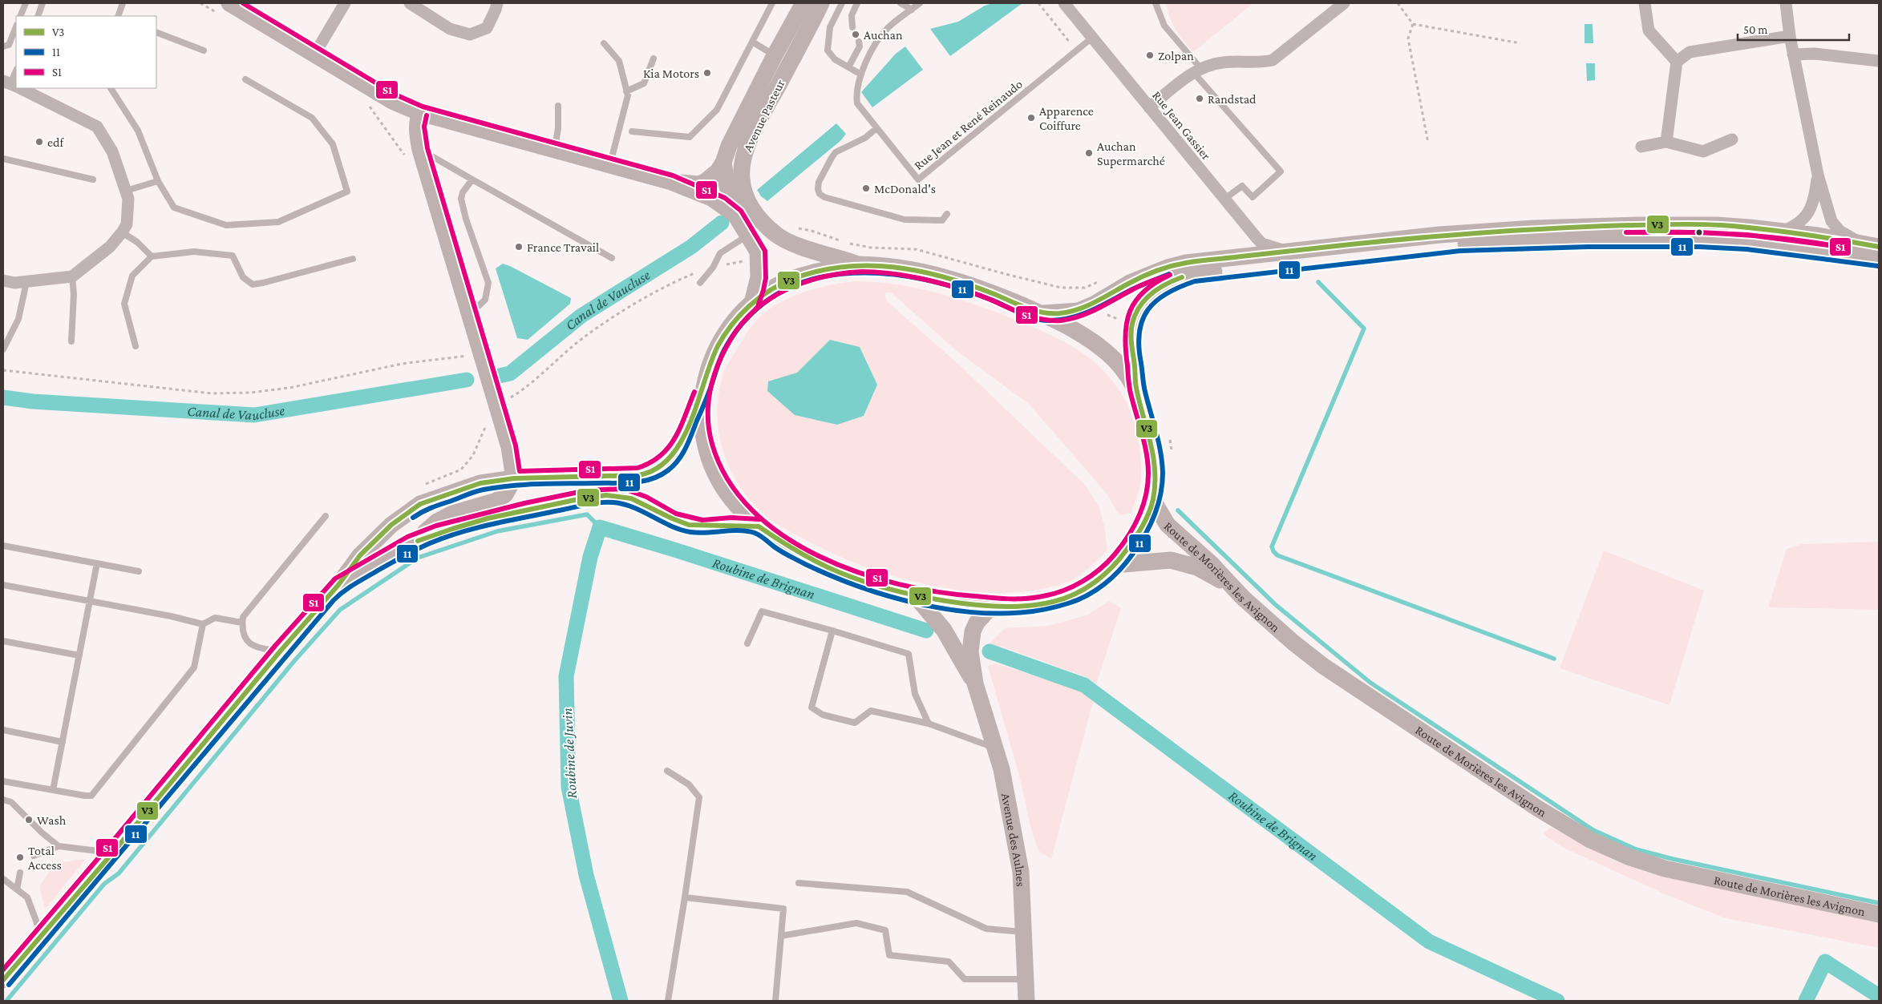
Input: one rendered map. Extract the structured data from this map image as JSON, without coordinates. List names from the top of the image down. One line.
{"streets":{"main road":["Avenue Pasteur","Route de Morières les Avignon","Avenue des Aulnes"],"street":["Rue Jean Gassier"],"lane":["Rue Jean et René Reinaudo"]},"crossings":[["Rue Jean et René Reinaudo","Rue Jean Gassier"]],"water":["Canal de Vaucluse","Roubine de Brignan","Roubine de Juvin"],"places":["Auchan","Zolpan","Kia Motors","Randstad","Apparence Coiffure","edf","Auchan Supermarché","McDonald's","France Travail","Wash","Total Access"],"lines":["transit line S1","transit line V3","transit line 11"],"legend":["V3","11","S1"],"scale_bar":"50 m"}
